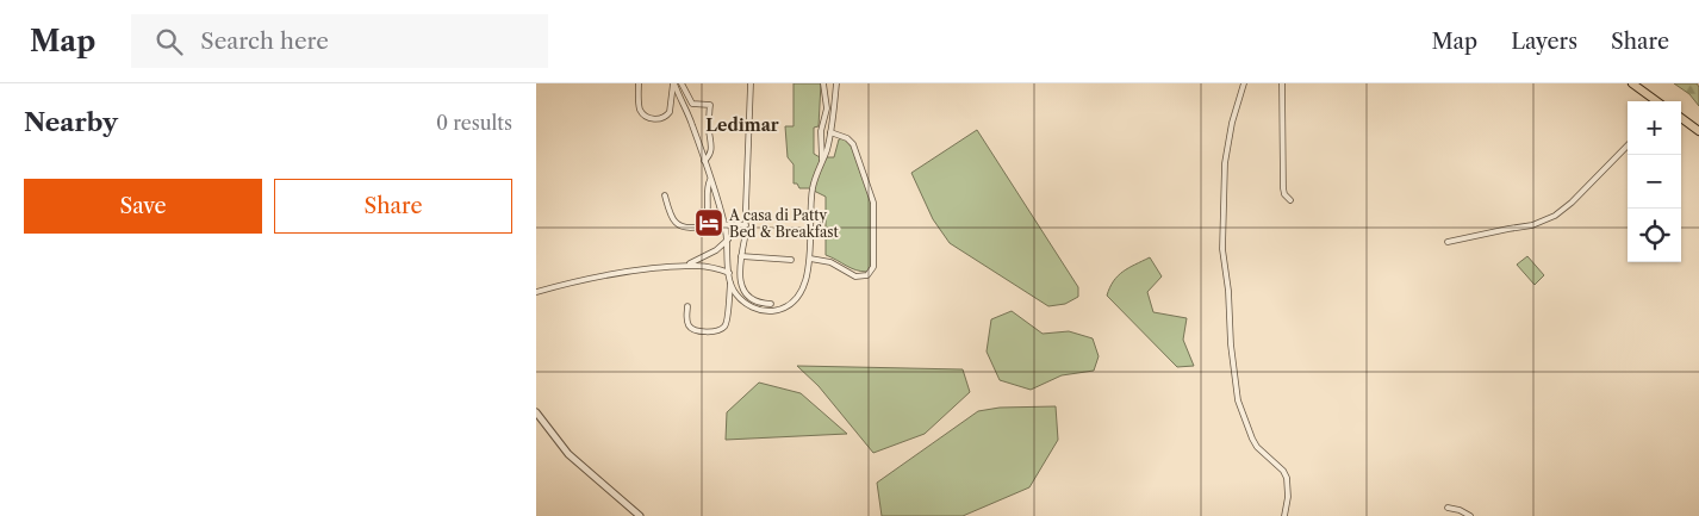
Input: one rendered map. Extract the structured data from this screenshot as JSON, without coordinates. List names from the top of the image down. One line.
{"districts":["Ledimar"],"places":{"hotel":["A casa di Patty Bed & Breakfast"]},"page":{"header":"Map","search":"Search here","nav":["Map","Layers","Share"],"heading":["Nearby","0 results"],"map_buttons":["+","−"],"buttons":["Save","Share"]}}
